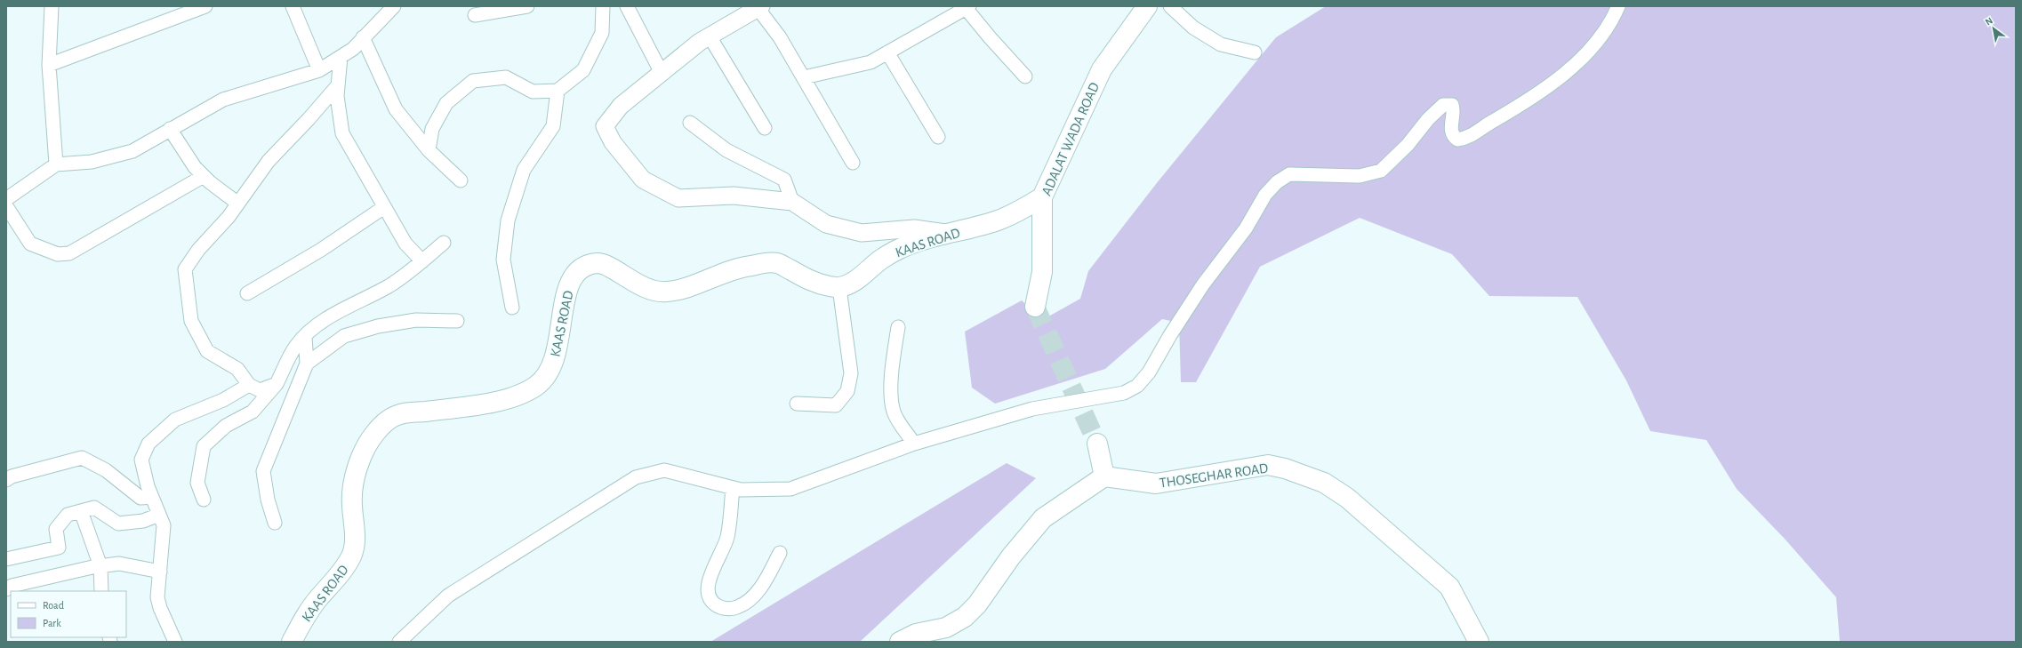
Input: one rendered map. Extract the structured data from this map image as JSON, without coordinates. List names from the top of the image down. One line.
{"streets":{"main road":["ADALAT WADA ROAD","KAAS ROAD","THOSEGHAR ROAD"]},"crossings":[["ADALAT WADA ROAD","KAAS ROAD"]],"legend":["Road","Park"],"north":"top left"}
